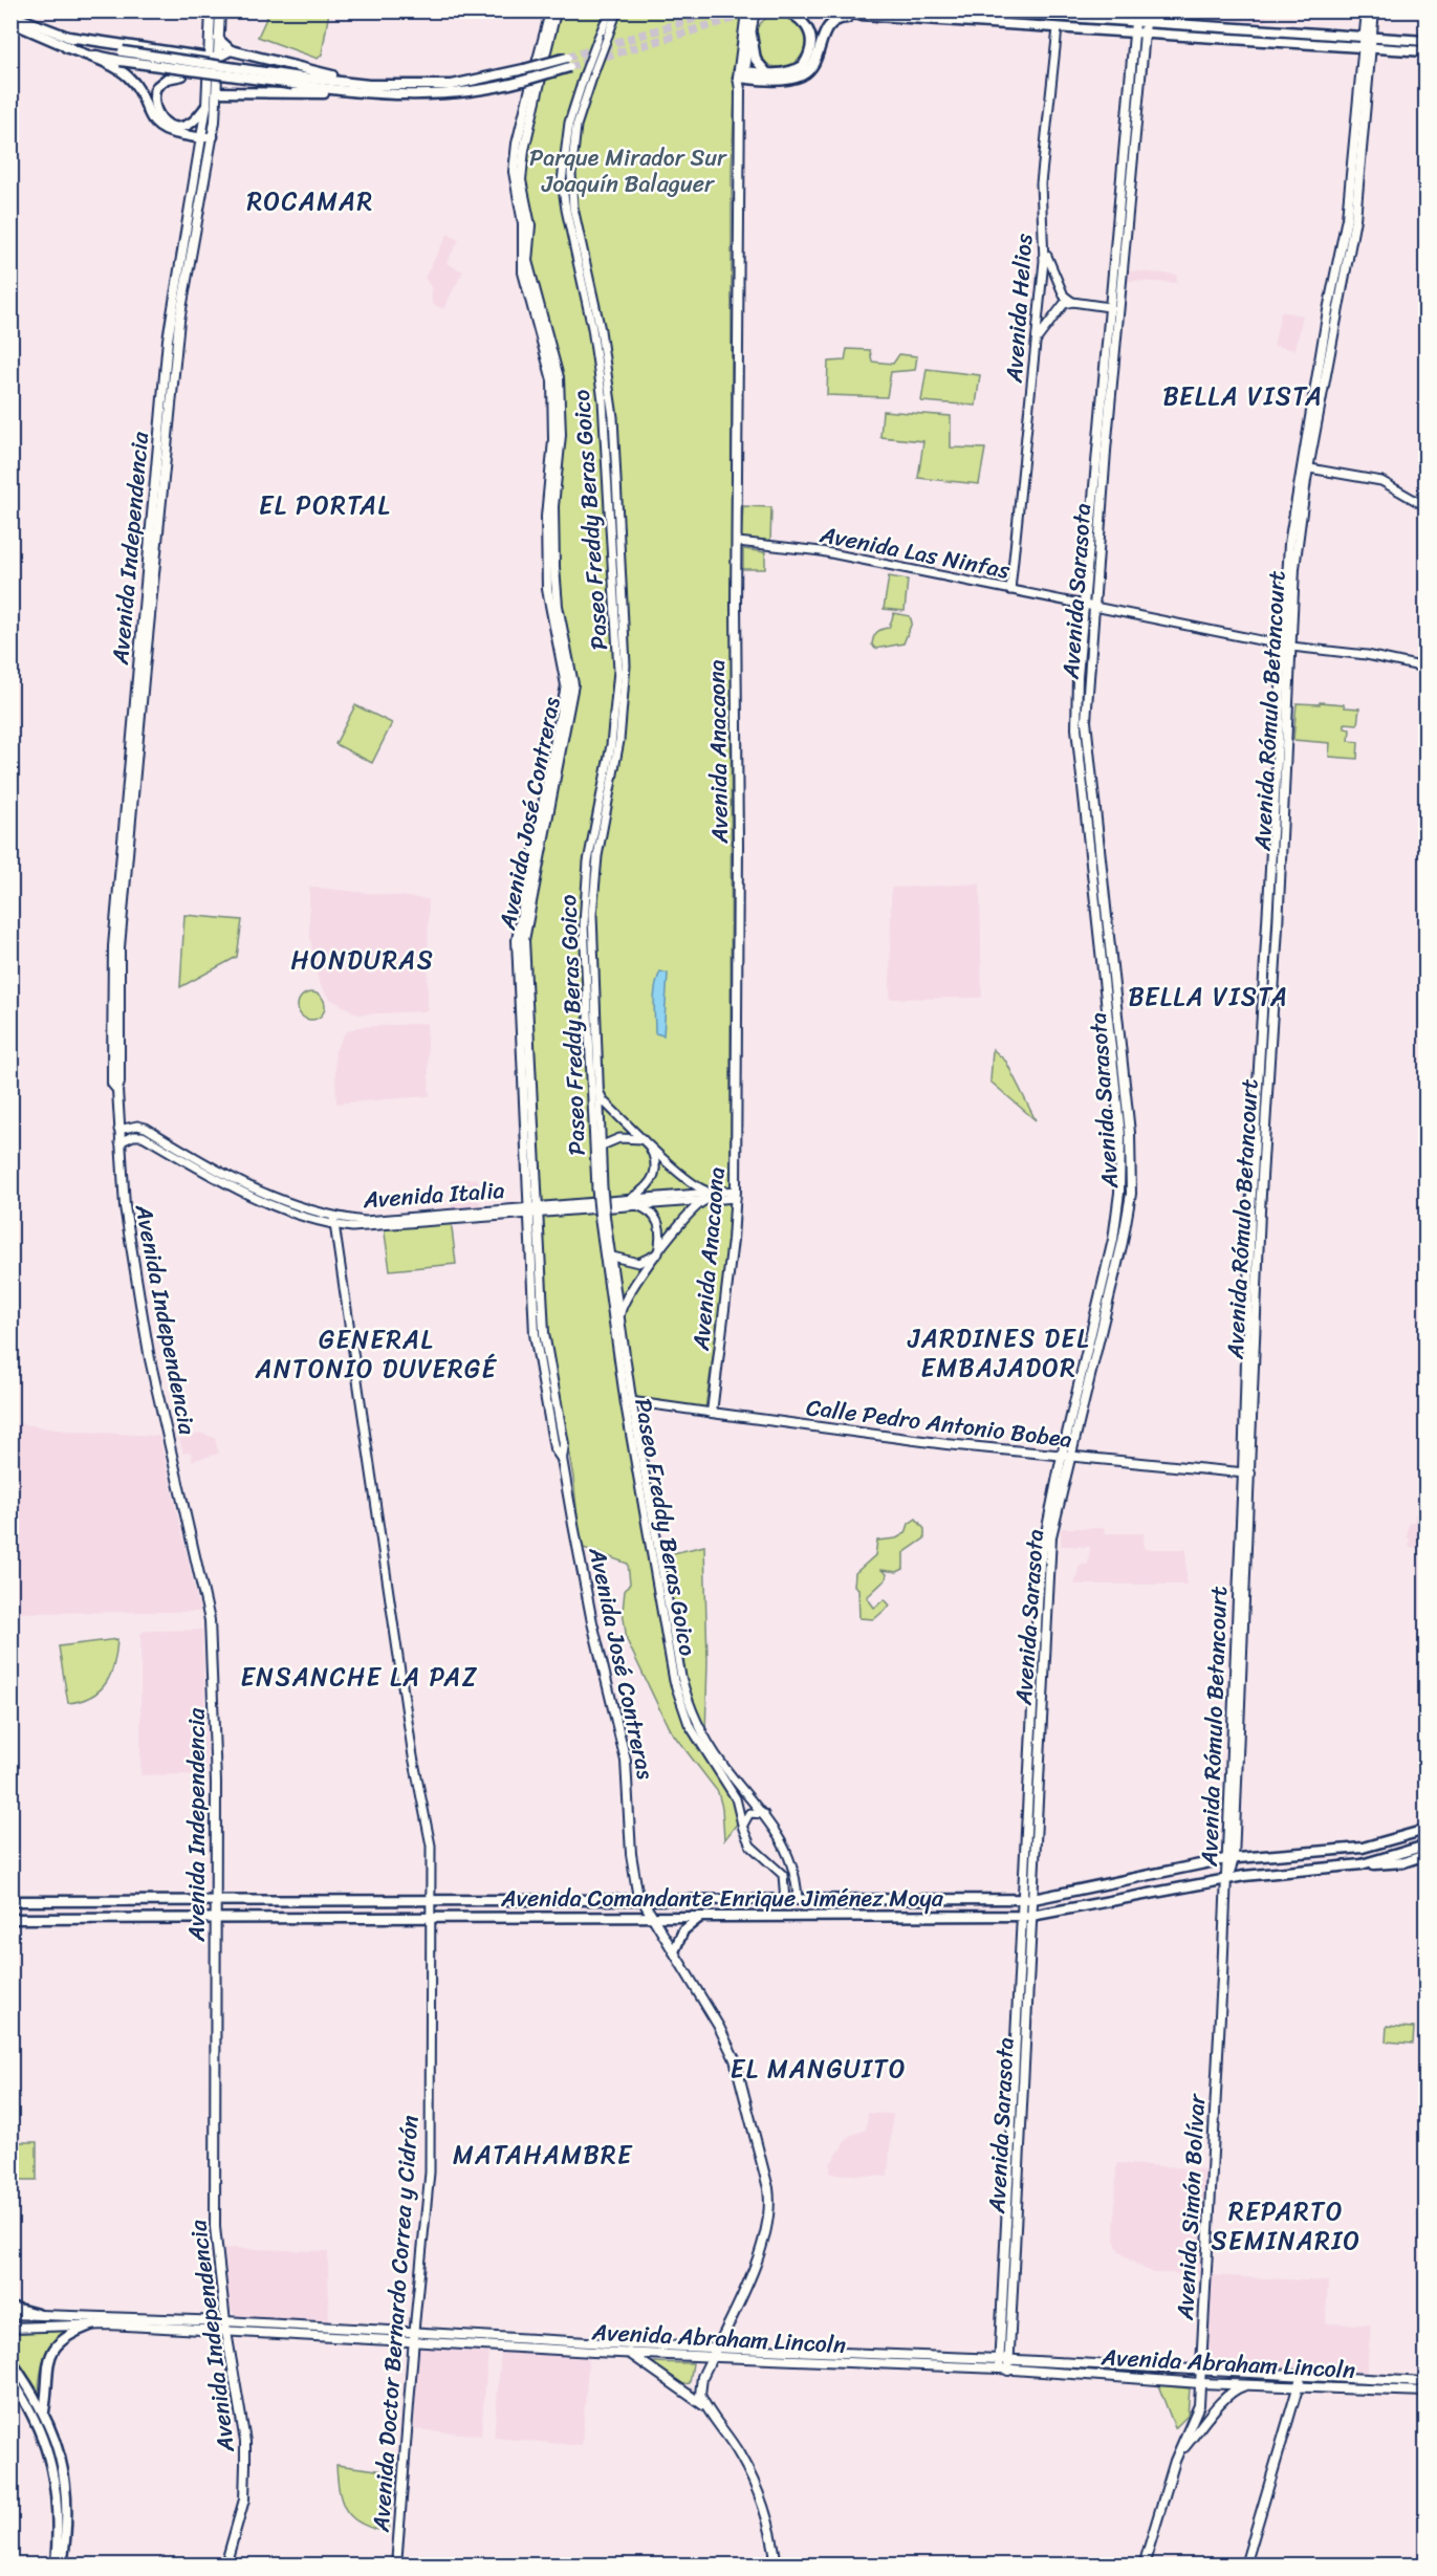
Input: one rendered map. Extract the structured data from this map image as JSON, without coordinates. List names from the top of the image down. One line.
{"streets":{"main road":["Avenida Independencia","Avenida Sarasota","Avenida Rómulo Betancourt","Avenida Anacaona","Avenida José Contreras","Calle Pedro Antonio Bobea","Avenida Comandante Enrique Jiménez Moya","Avenida Simón Bolívar","Avenida Doctor Bernardo Correa y Cidrón","Avenida Abraham Lincoln"],"street":["Avenida Helios","Paseo Freddy Beras Goico","Avenida Las Ninfas","Avenida Italia"]},"crossings":[["Avenida Helios","Avenida Las Ninfas"],["Paseo Freddy Beras Goico","Calle Pedro Antonio Bobea"],["Paseo Freddy Beras Goico","Avenida Comandante Enrique Jiménez Moya"],["Avenida Independencia","Avenida Italia"],["Avenida Independencia","Avenida Comandante Enrique Jiménez Moya"],["Avenida Independencia","Avenida Abraham Lincoln"],["Avenida Las Ninfas","Avenida Sarasota"],["Avenida Las Ninfas","Avenida Rómulo Betancourt"],["Avenida Las Ninfas","Avenida Anacaona"],["Avenida Sarasota","Calle Pedro Antonio Bobea"],["Avenida Sarasota","Avenida Comandante Enrique Jiménez Moya"],["Avenida Sarasota","Avenida Abraham Lincoln"],["Avenida Rómulo Betancourt","Calle Pedro Antonio Bobea"],["Avenida Rómulo Betancourt","Avenida Comandante Enrique Jiménez Moya"],["Avenida Rómulo Betancourt","Avenida Simón Bolívar"],["Avenida Anacaona","Avenida Italia"],["Avenida Anacaona","Calle Pedro Antonio Bobea"],["Avenida José Contreras","Avenida Italia"],["Avenida José Contreras","Avenida Comandante Enrique Jiménez Moya"],["Avenida José Contreras","Avenida Abraham Lincoln"],["Avenida Italia","Avenida Doctor Bernardo Correa y Cidrón"],["Avenida Comandante Enrique Jiménez Moya","Avenida Simón Bolívar"],["Avenida Comandante Enrique Jiménez Moya","Avenida Doctor Bernardo Correa y Cidrón"],["Avenida Simón Bolívar","Avenida Abraham Lincoln"],["Avenida Doctor Bernardo Correa y Cidrón","Avenida Abraham Lincoln"]],"districts":["ROCAMAR","BELLA VISTA","EL PORTAL","HONDURAS","BELLA VISTA","JARDINES DEL EMBAJADOR","GENERAL ANTONIO DUVERGÉ","ENSANCHE LA PAZ","EL MANGUITO","MATAHAMBRE","REPARTO SEMINARIO"],"parks":["Parque Mirador Sur Joaquín Balaguer"]}
